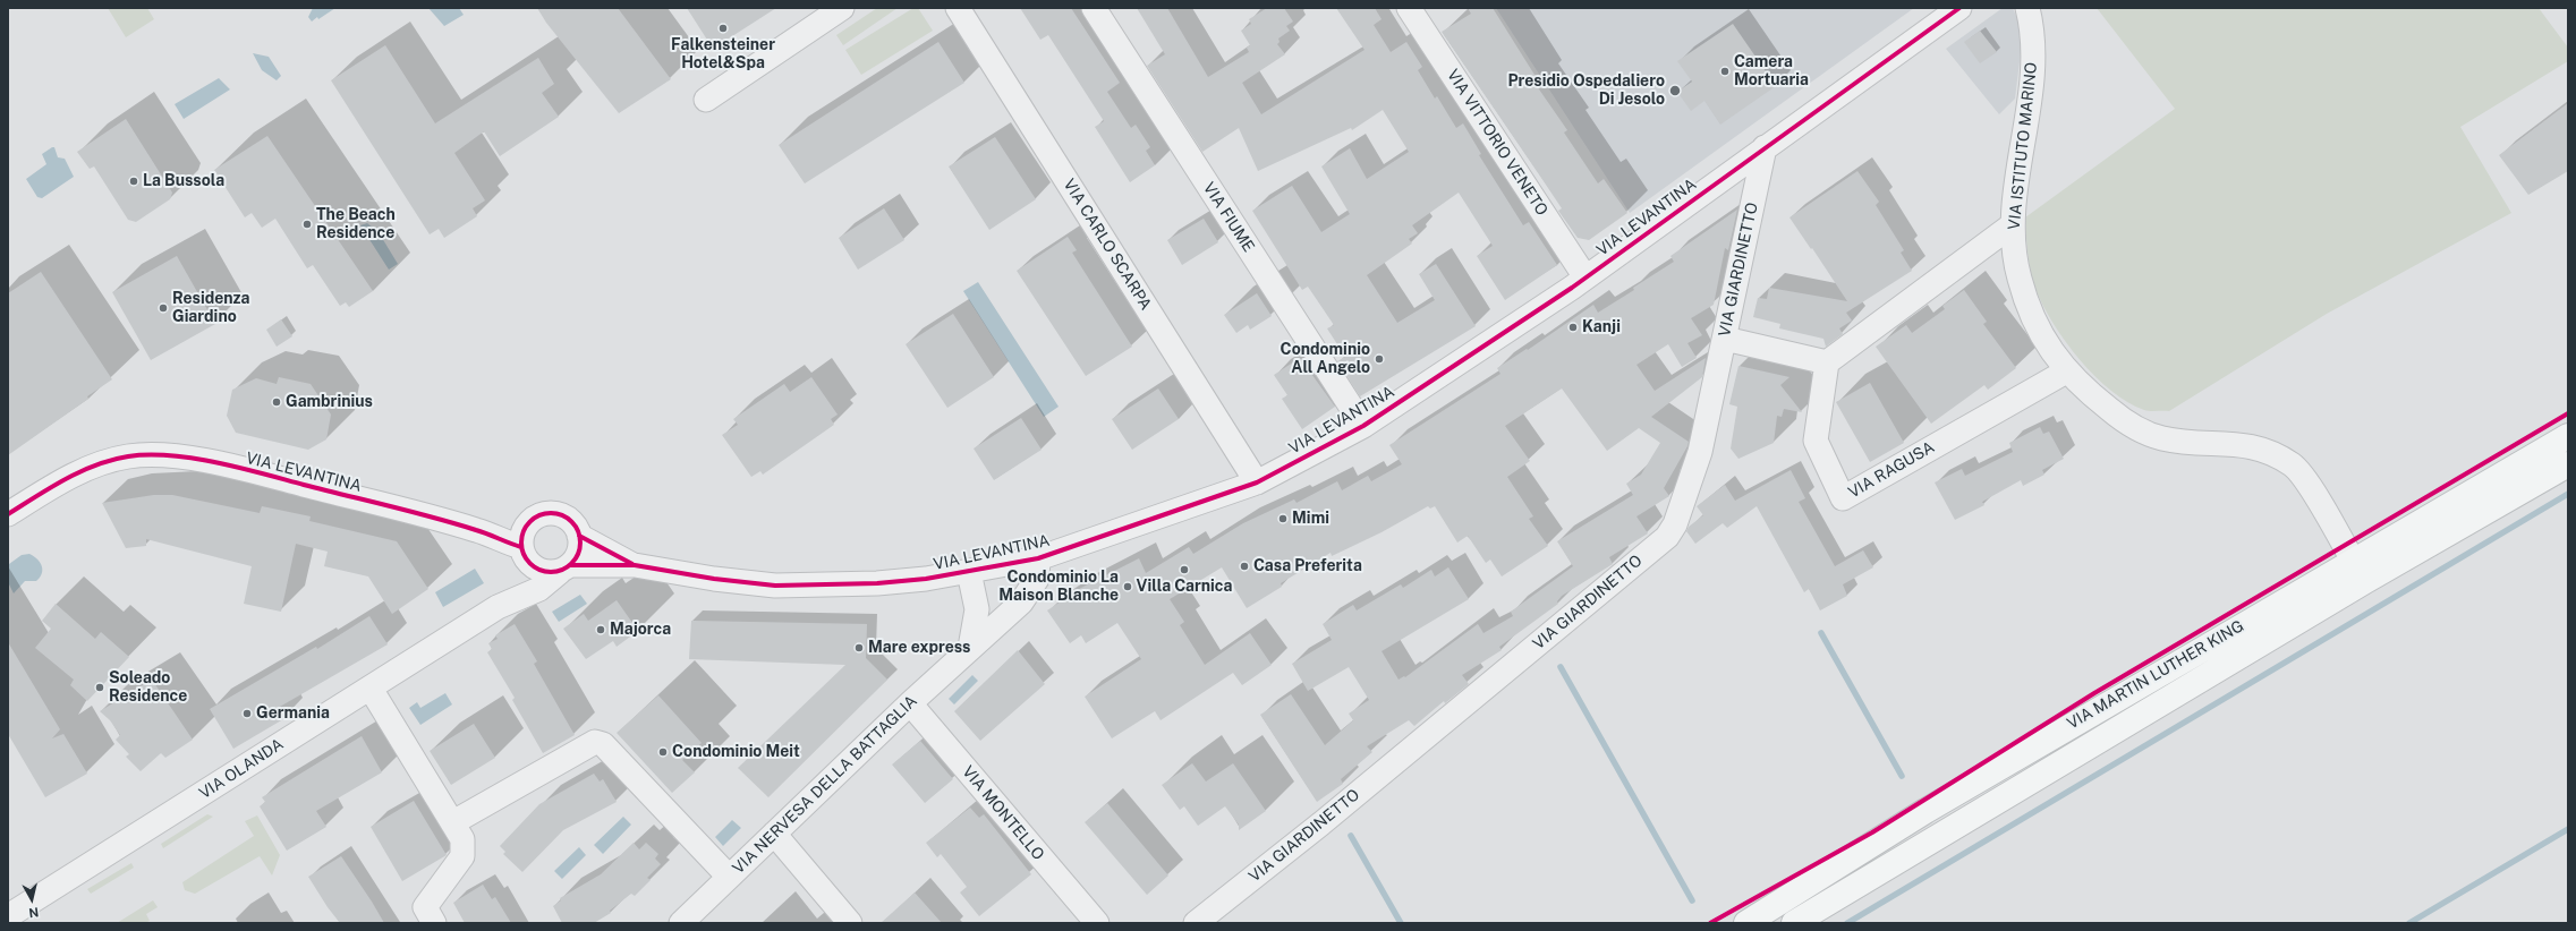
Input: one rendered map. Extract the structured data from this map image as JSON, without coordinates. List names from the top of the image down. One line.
{"streets":{"main road":["VIA MARTIN LUTHER KING"],"street":["VIA VITTORIO VENETO","VIA ISTITUTO MARINO","VIA FIUME","VIA LEVANTINA","VIA CARLO SCARPA","VIA GIARDINETTO","VIA RAGUSA","VIA OLANDA","VIA NERVESA DELLA BATTAGLIA","VIA MONTELLO"]},"crossings":[["VIA VITTORIO VENETO","VIA LEVANTINA"],["VIA ISTITUTO MARINO","VIA RAGUSA"],["VIA ISTITUTO MARINO","VIA MARTIN LUTHER KING"],["VIA FIUME","VIA LEVANTINA"],["VIA LEVANTINA","VIA CARLO SCARPA"],["VIA LEVANTINA","VIA GIARDINETTO"],["VIA LEVANTINA","VIA OLANDA"],["VIA LEVANTINA","VIA NERVESA DELLA BATTAGLIA"],["VIA NERVESA DELLA BATTAGLIA","VIA MONTELLO"]],"places":["Falkensteiner Hotel&Spa","Camera Mortuaria","Presidio Ospedaliero Di Jesolo","La Bussola","The Beach Residence","Residenza Giardino","Kanji","Condominio All Angelo","Gambrinius","Mimi","Casa Preferita","Villa Carnica","Condominio La Maison Blanche","Majorca","Mare express","Soleado Residence","Germania","Condominio Meit"],"north":"bottom"}
